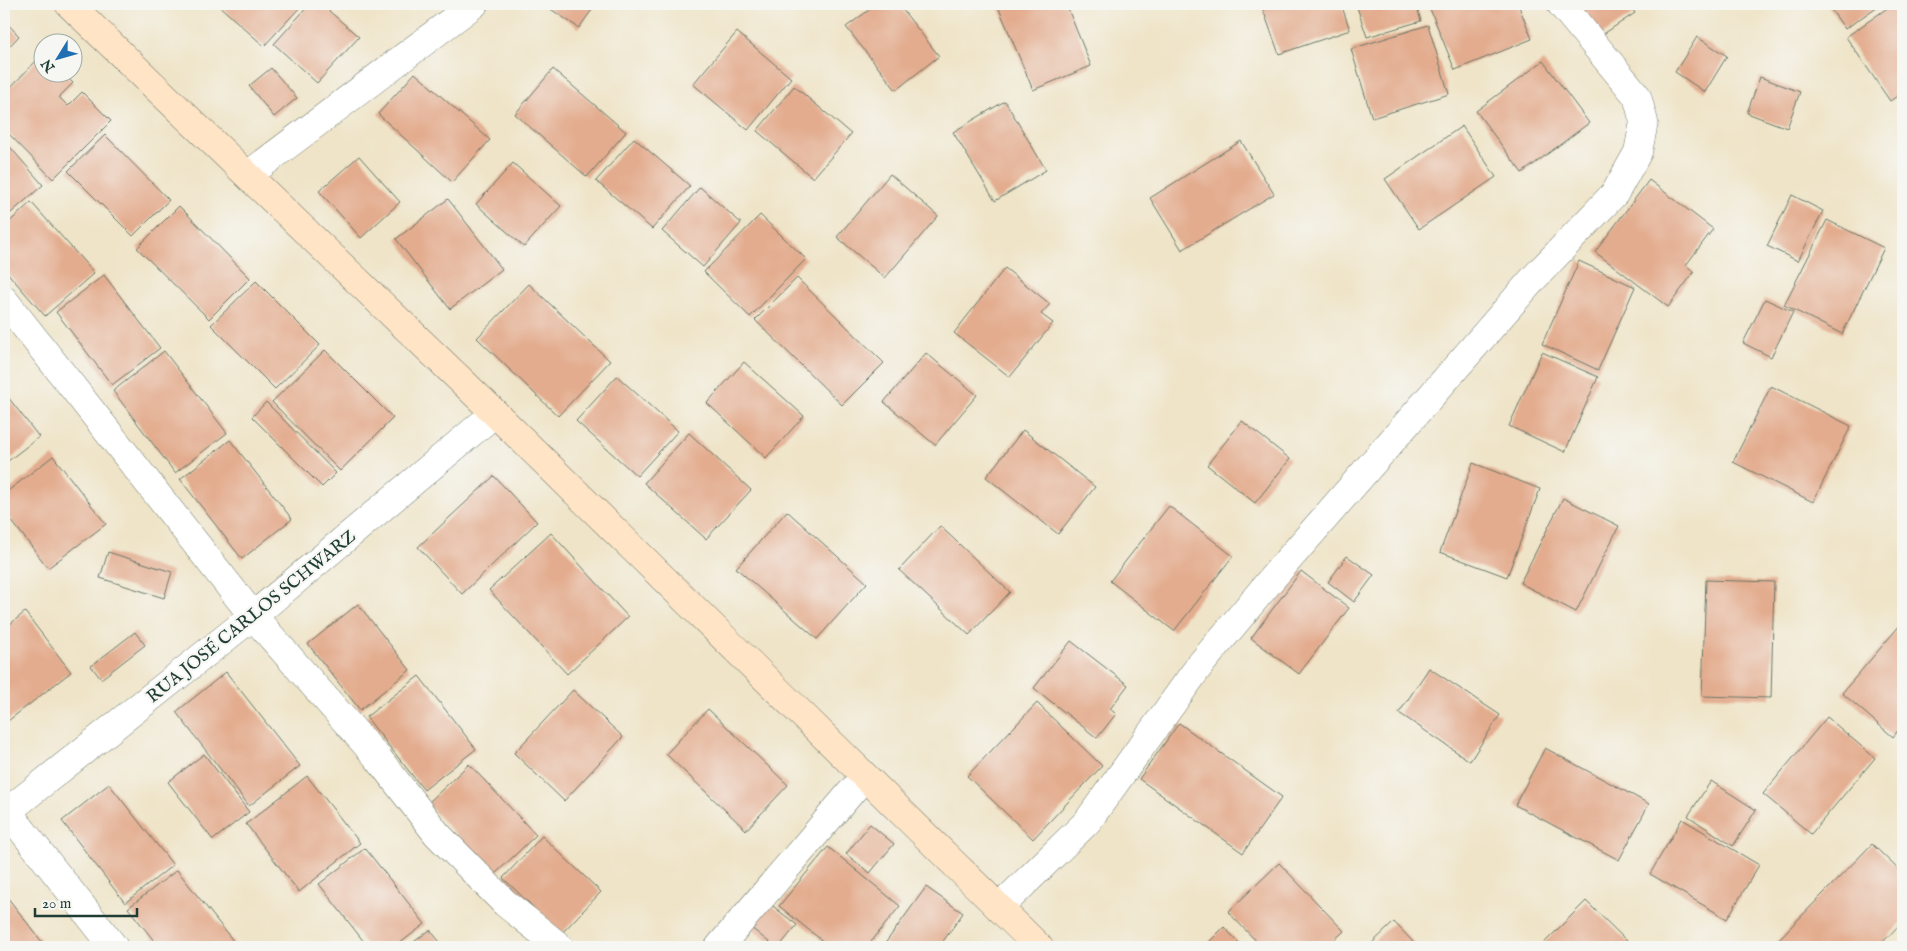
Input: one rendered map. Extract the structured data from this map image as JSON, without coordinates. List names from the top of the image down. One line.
{"streets":{"street":["RUA JOSÉ CARLOS SCHWARZ"]},"scale_bar":"20 m","north":"bottom left"}
